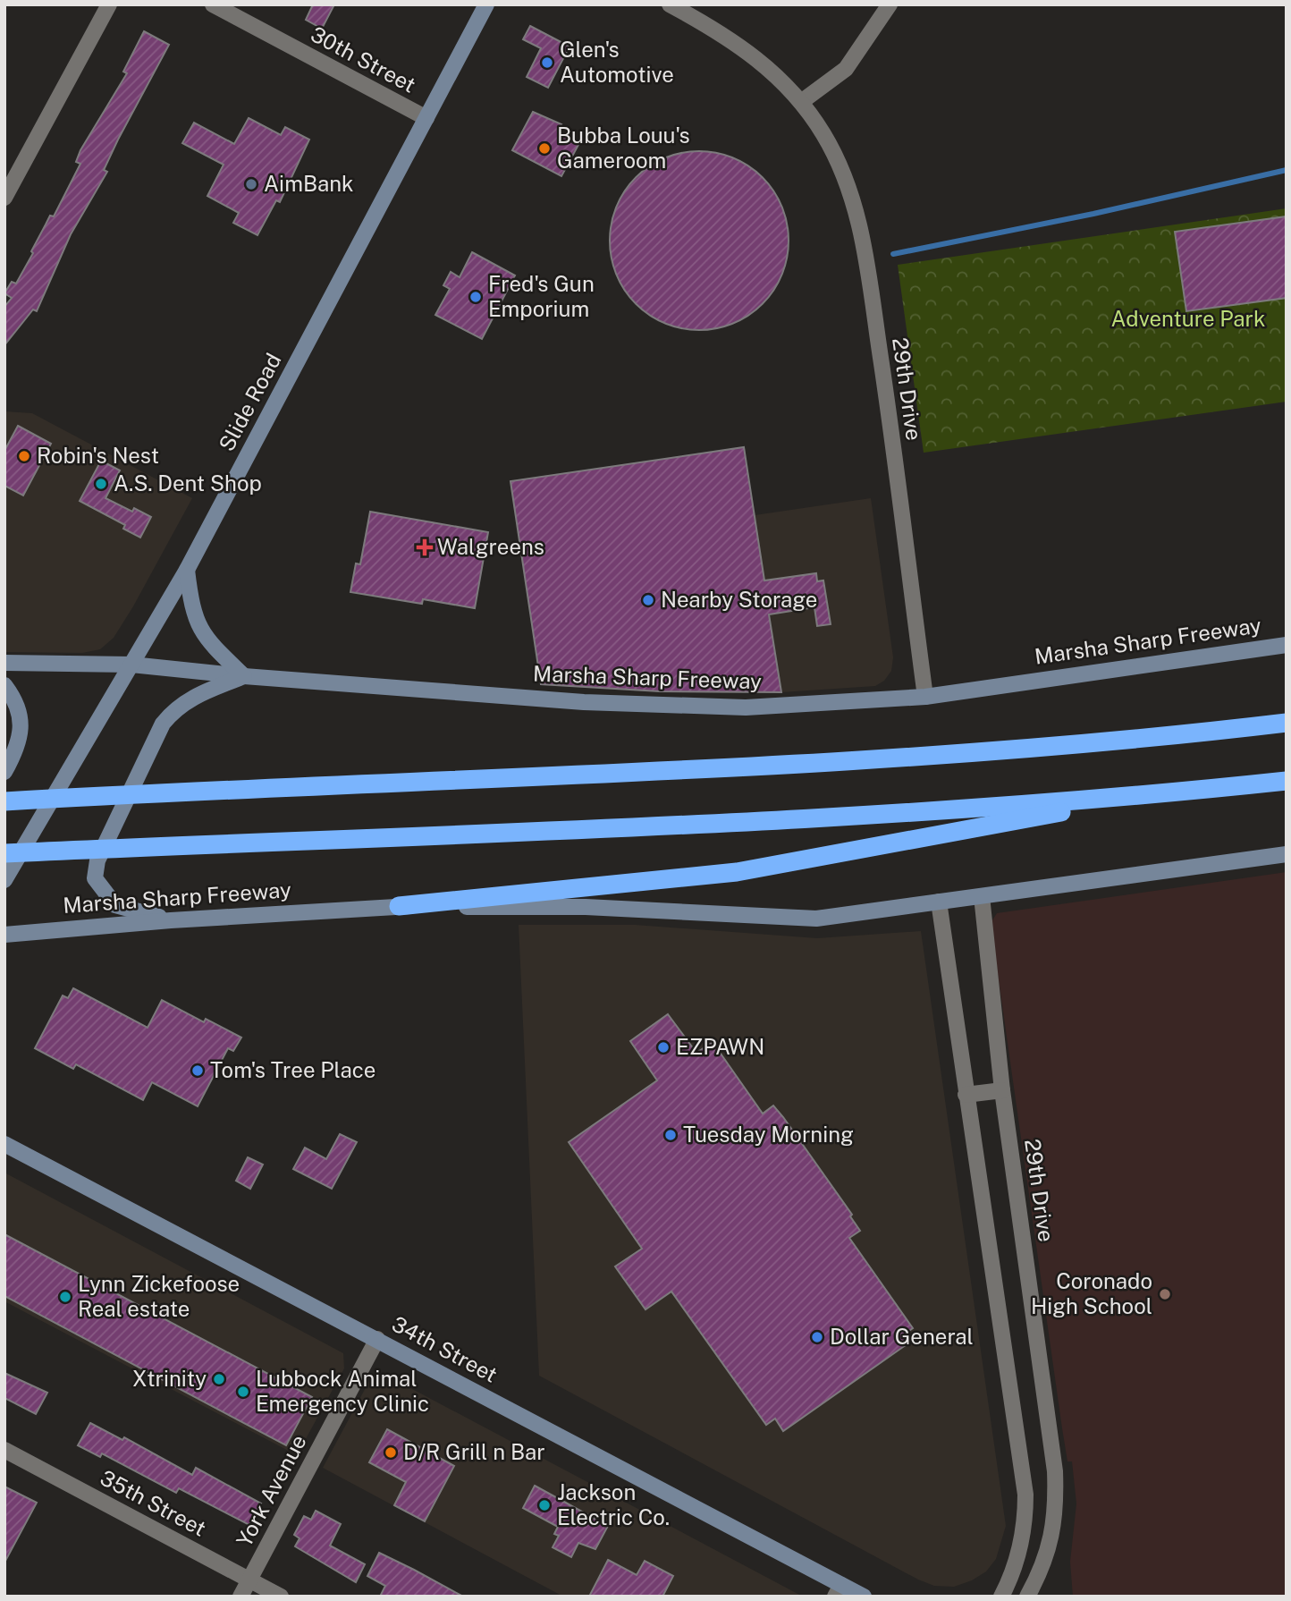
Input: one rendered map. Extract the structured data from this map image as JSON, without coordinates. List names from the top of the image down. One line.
{"streets":{"main road":["Slide Road","Marsha Sharp Freeway","34th Street"],"street":["30th Street","29th Drive","York Avenue","35th Street"]},"crossings":[["30th Street","Slide Road"],["29th Drive","Marsha Sharp Freeway"],["Slide Road","Marsha Sharp Freeway"],["34th Street","York Avenue"],["York Avenue","35th Street"]],"parks":["Adventure Park"],"places":{"other":["Glen's Automotive","Bubba Louu's Gameroom","AimBank","Fred's Gun Emporium","Robin's Nest","A.S. Dent Shop","Nearby Storage","EZPAWN","Tom's Tree Place","Tuesday Morning","Coronado High School","Lynn Zickefoose Real estate","Dollar General","Xtrinity","Lubbock Animal Emergency Clinic","D/R Grill n Bar","Jackson Electric Co."],"health":["Walgreens"]}}
